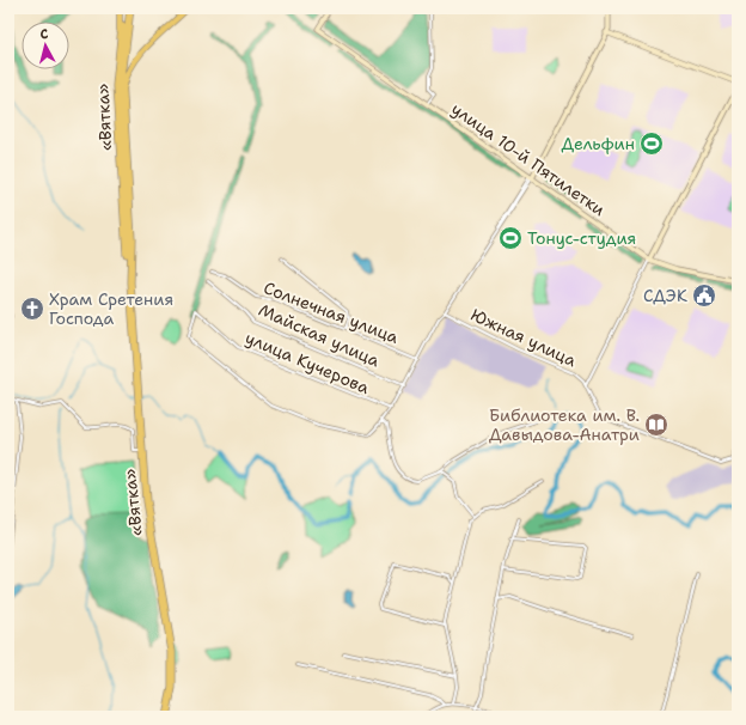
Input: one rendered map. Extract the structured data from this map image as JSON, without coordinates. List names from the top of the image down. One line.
{"streets":{"highway":["«Вятка»"],"main road":["улица 10-й Пятилетки"],"street":["Солнечная улица","Майская улица","Южная улица","улица Кучерова"]},"places":{"sports":["Дельфин","Тонус-студия"],"public building":["СДЭК"],"church":["Храм Сретения Господа"],"library":["Библиотека им. В. Давыдова-Анатри"]},"north":"top"}
